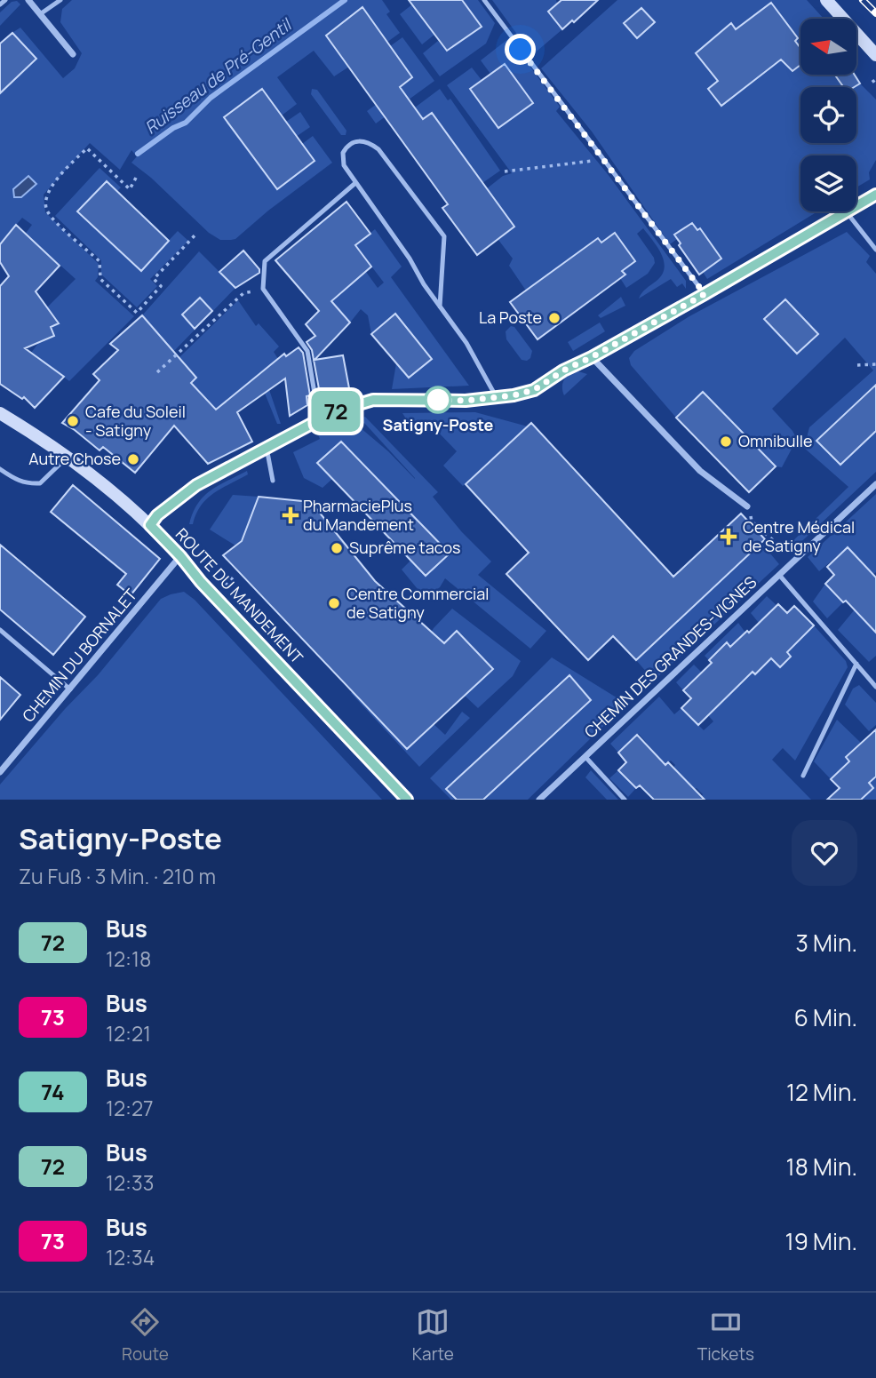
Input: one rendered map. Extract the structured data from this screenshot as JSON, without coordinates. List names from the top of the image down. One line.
{"streets":{"street":["ROUTE DU MANDEMENT","CHEMIN DU BORNALET","CHEMIN DES GRANDES-VIGNES"]},"crossings":[["ROUTE DU MANDEMENT","CHEMIN DU BORNALET"]],"water":["Ruisseau de Pré-Gentil"],"places":{"other":["La Poste","Satigny-Poste","Cafe du Soleil - Satigny","Omnibulle","Autre Chose","Suprême tacos","Centre Commercial de Satigny"],"health":["PharmaciePlus du Mandement","Centre Médical de Satigny"]},"lines":["bus line 72"],"north":"left","page":{"on_map":"72","heading":["Satigny-Poste","Zu Fuß · 3 Min. · 210 m"],"list":[{"mark":"72","name":"Bus","note":"12:18","value":"3 Min."},{"mark":"73","name":"Bus","note":"12:21","value":"6 Min."},{"mark":"74","name":"Bus","note":"12:27","value":"12 Min."},{"mark":"72","name":"Bus","note":"12:33","value":"18 Min."},{"mark":"73","name":"Bus","note":"12:34","value":"19 Min."}],"tabs":["Route","Karte","Tickets"]}}
